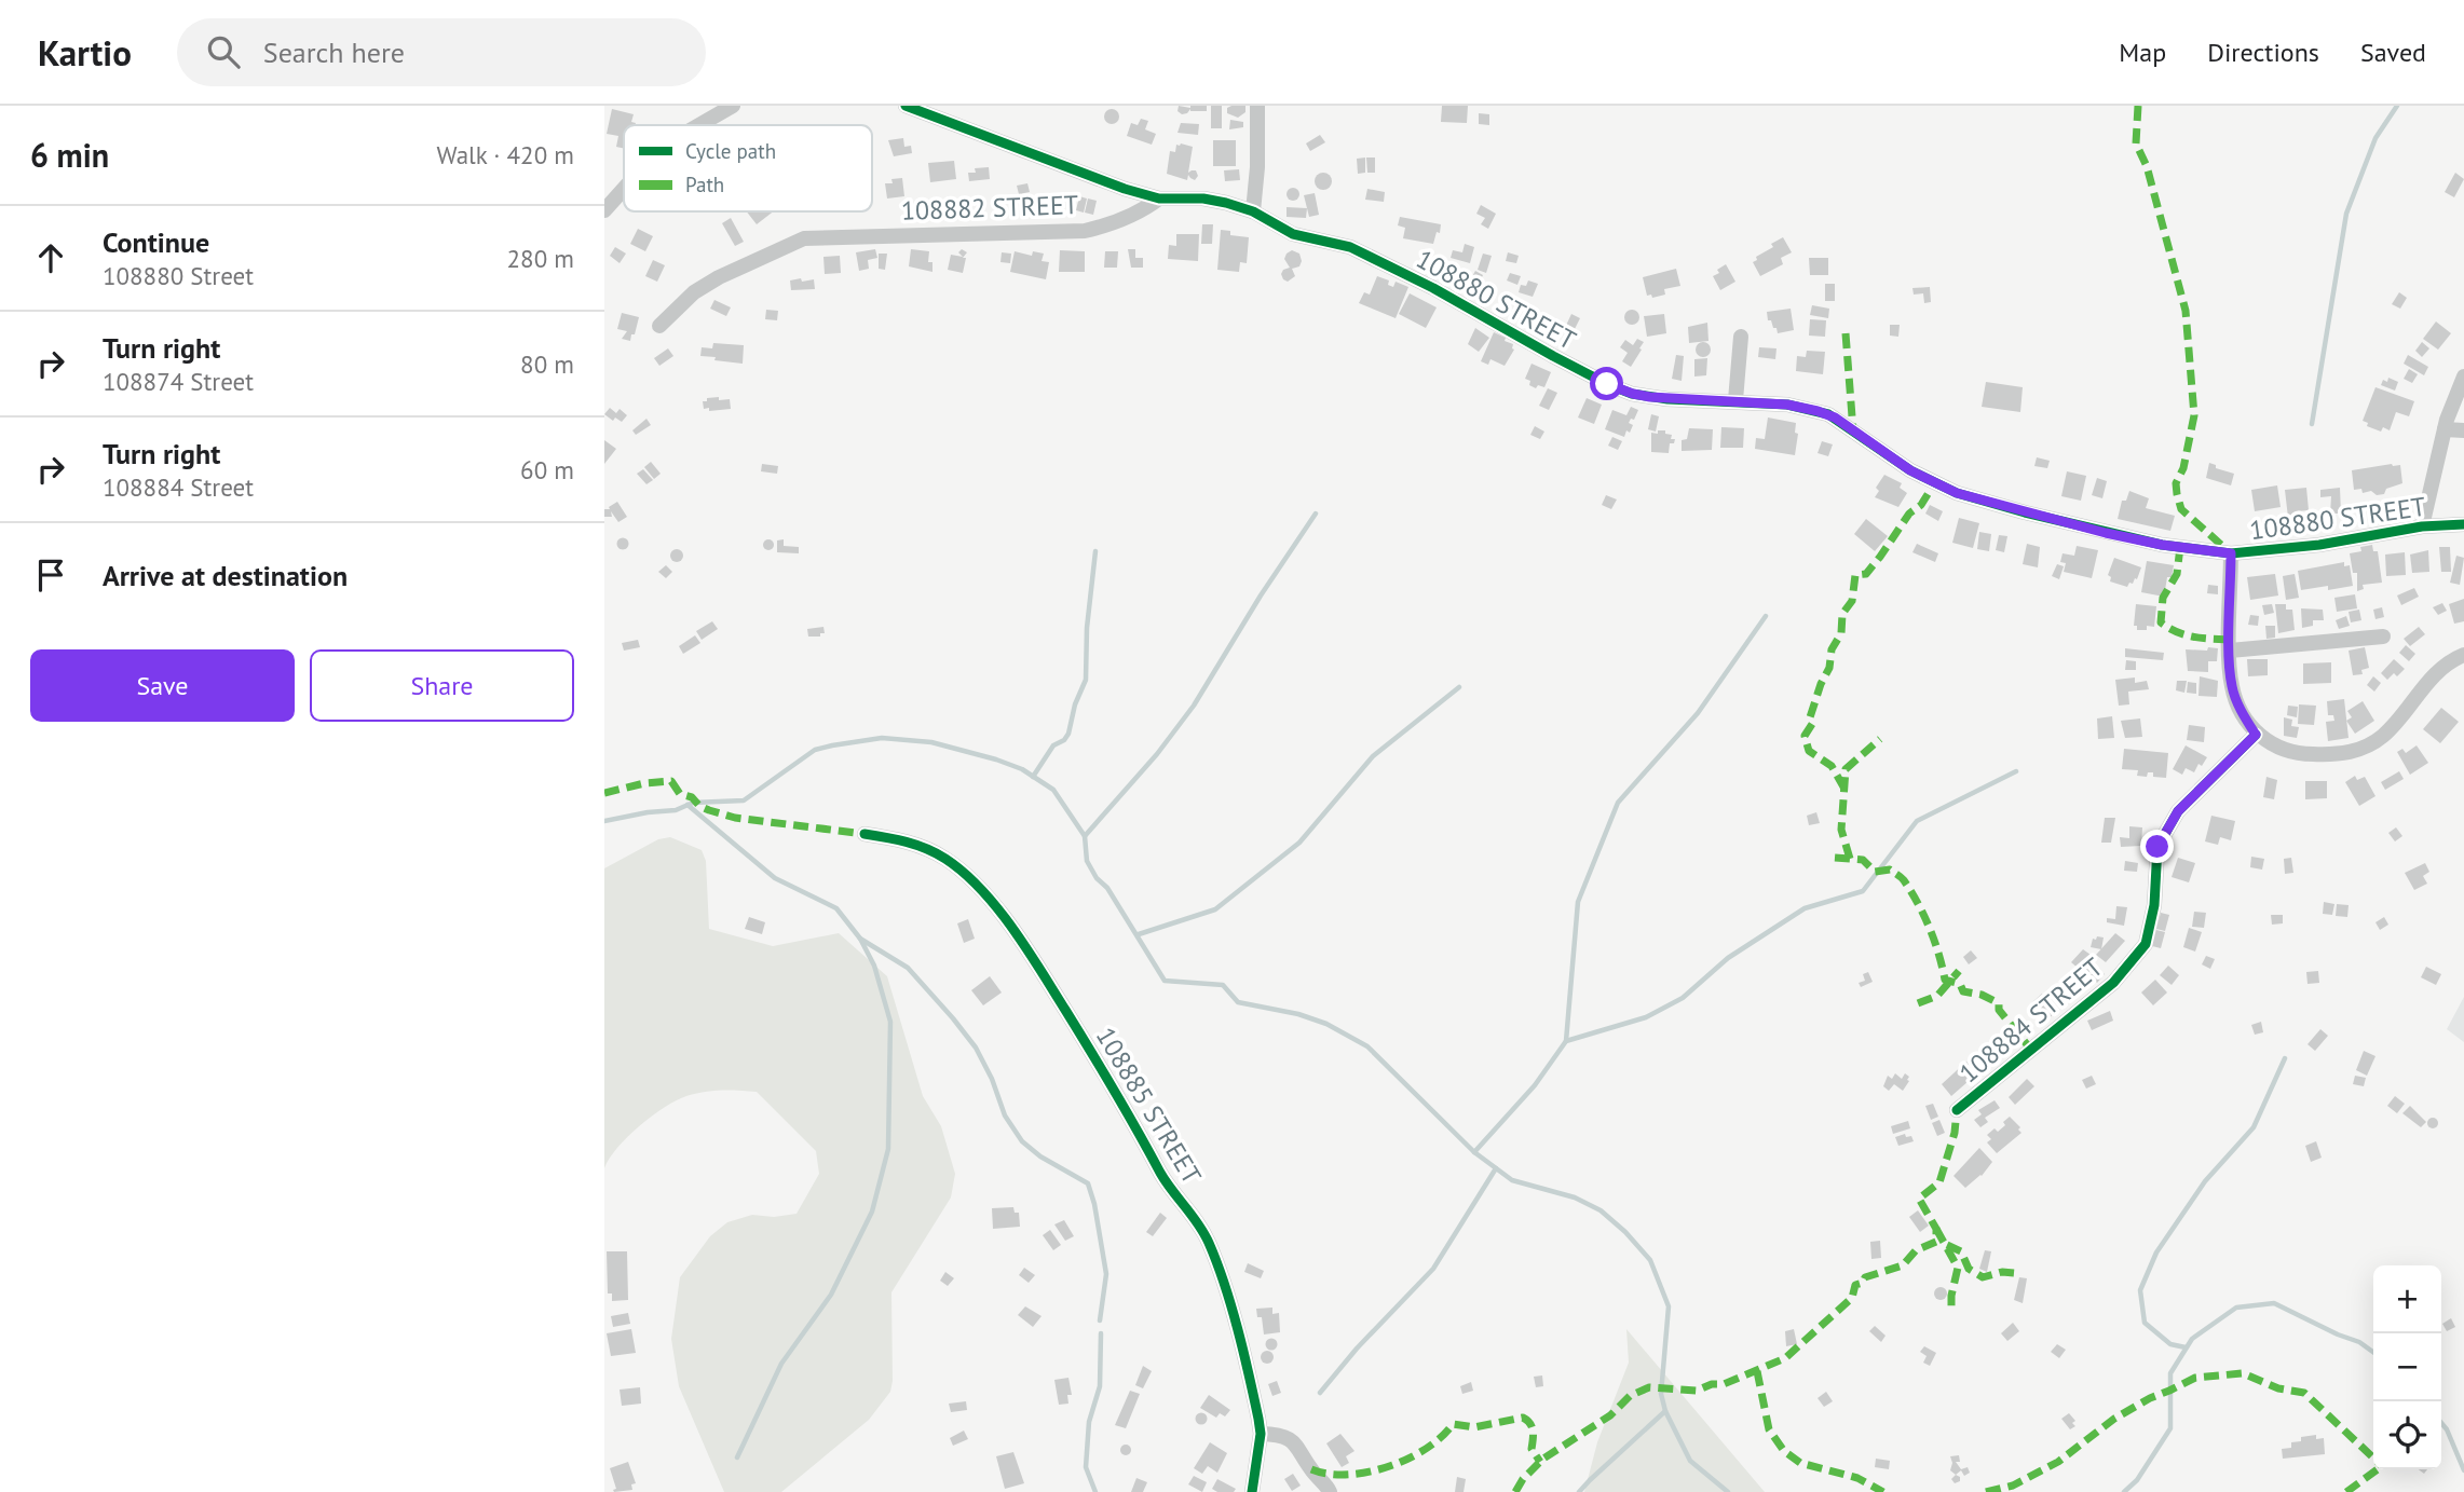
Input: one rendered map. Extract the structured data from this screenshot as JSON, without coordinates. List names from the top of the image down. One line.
{"streets":{"street":["108882 STREET","108880 STREET","108884 STREET","108885 STREET"]},"crossings":[["108882 STREET","108880 STREET"]],"legend":["Cycle path","Path"],"page":{"header":"Kartio","search":"Search here","nav":["Map","Directions","Saved"],"heading":["6 min","Walk · 420 m"],"list":[["Continue","108880 Street","280 m"],["Turn right","108874 Street","80 m"],["Turn right","108884 Street","60 m"],"Arrive at destination"],"buttons":["Save","Share"],"map_buttons":["+","−"]}}
